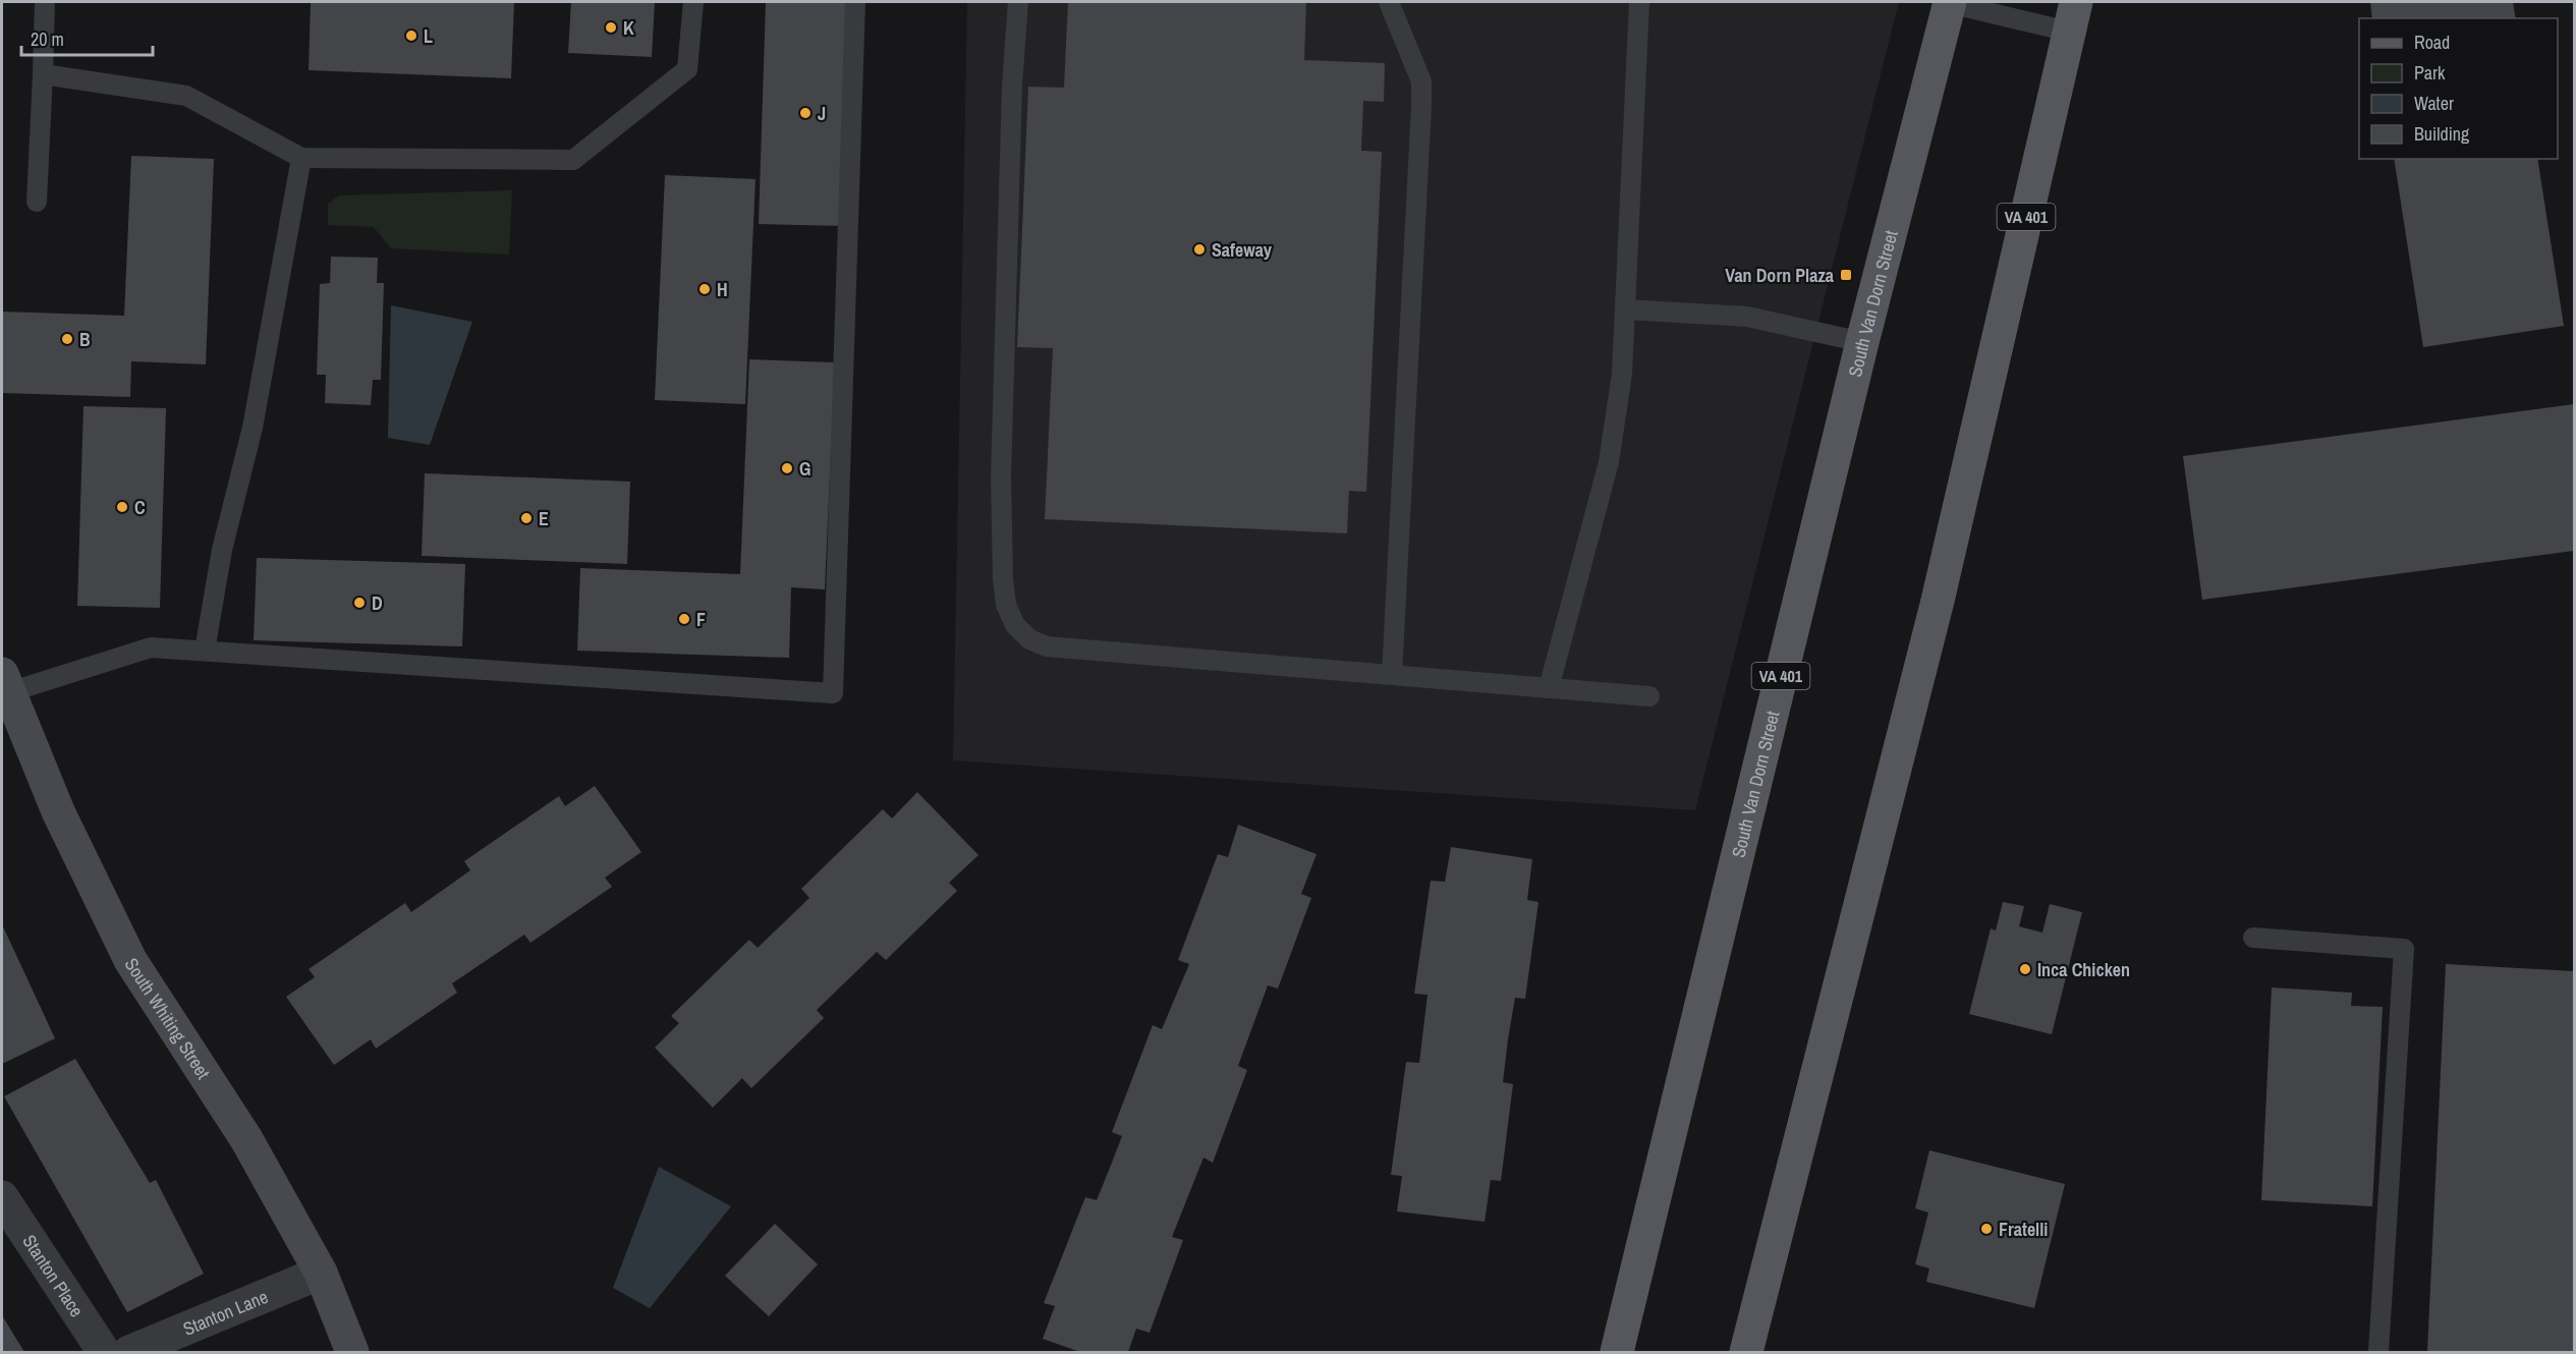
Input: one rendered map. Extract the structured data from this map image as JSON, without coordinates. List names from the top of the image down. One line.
{"streets":{"main road":["VA 401","South Van Dorn Street"],"street":["South Whiting Street","Stanton Place","Stanton Lane"]},"crossings":[["South Whiting Street","Stanton Lane"]],"places":{"other":["K","L","J","Safeway","H","B","G","C","E","D","F","Inca Chicken","Fratelli"],"transit":["Van Dorn Plaza"]},"legend":["Road","Park","Water","Building"],"scale_bar":"20 m"}
